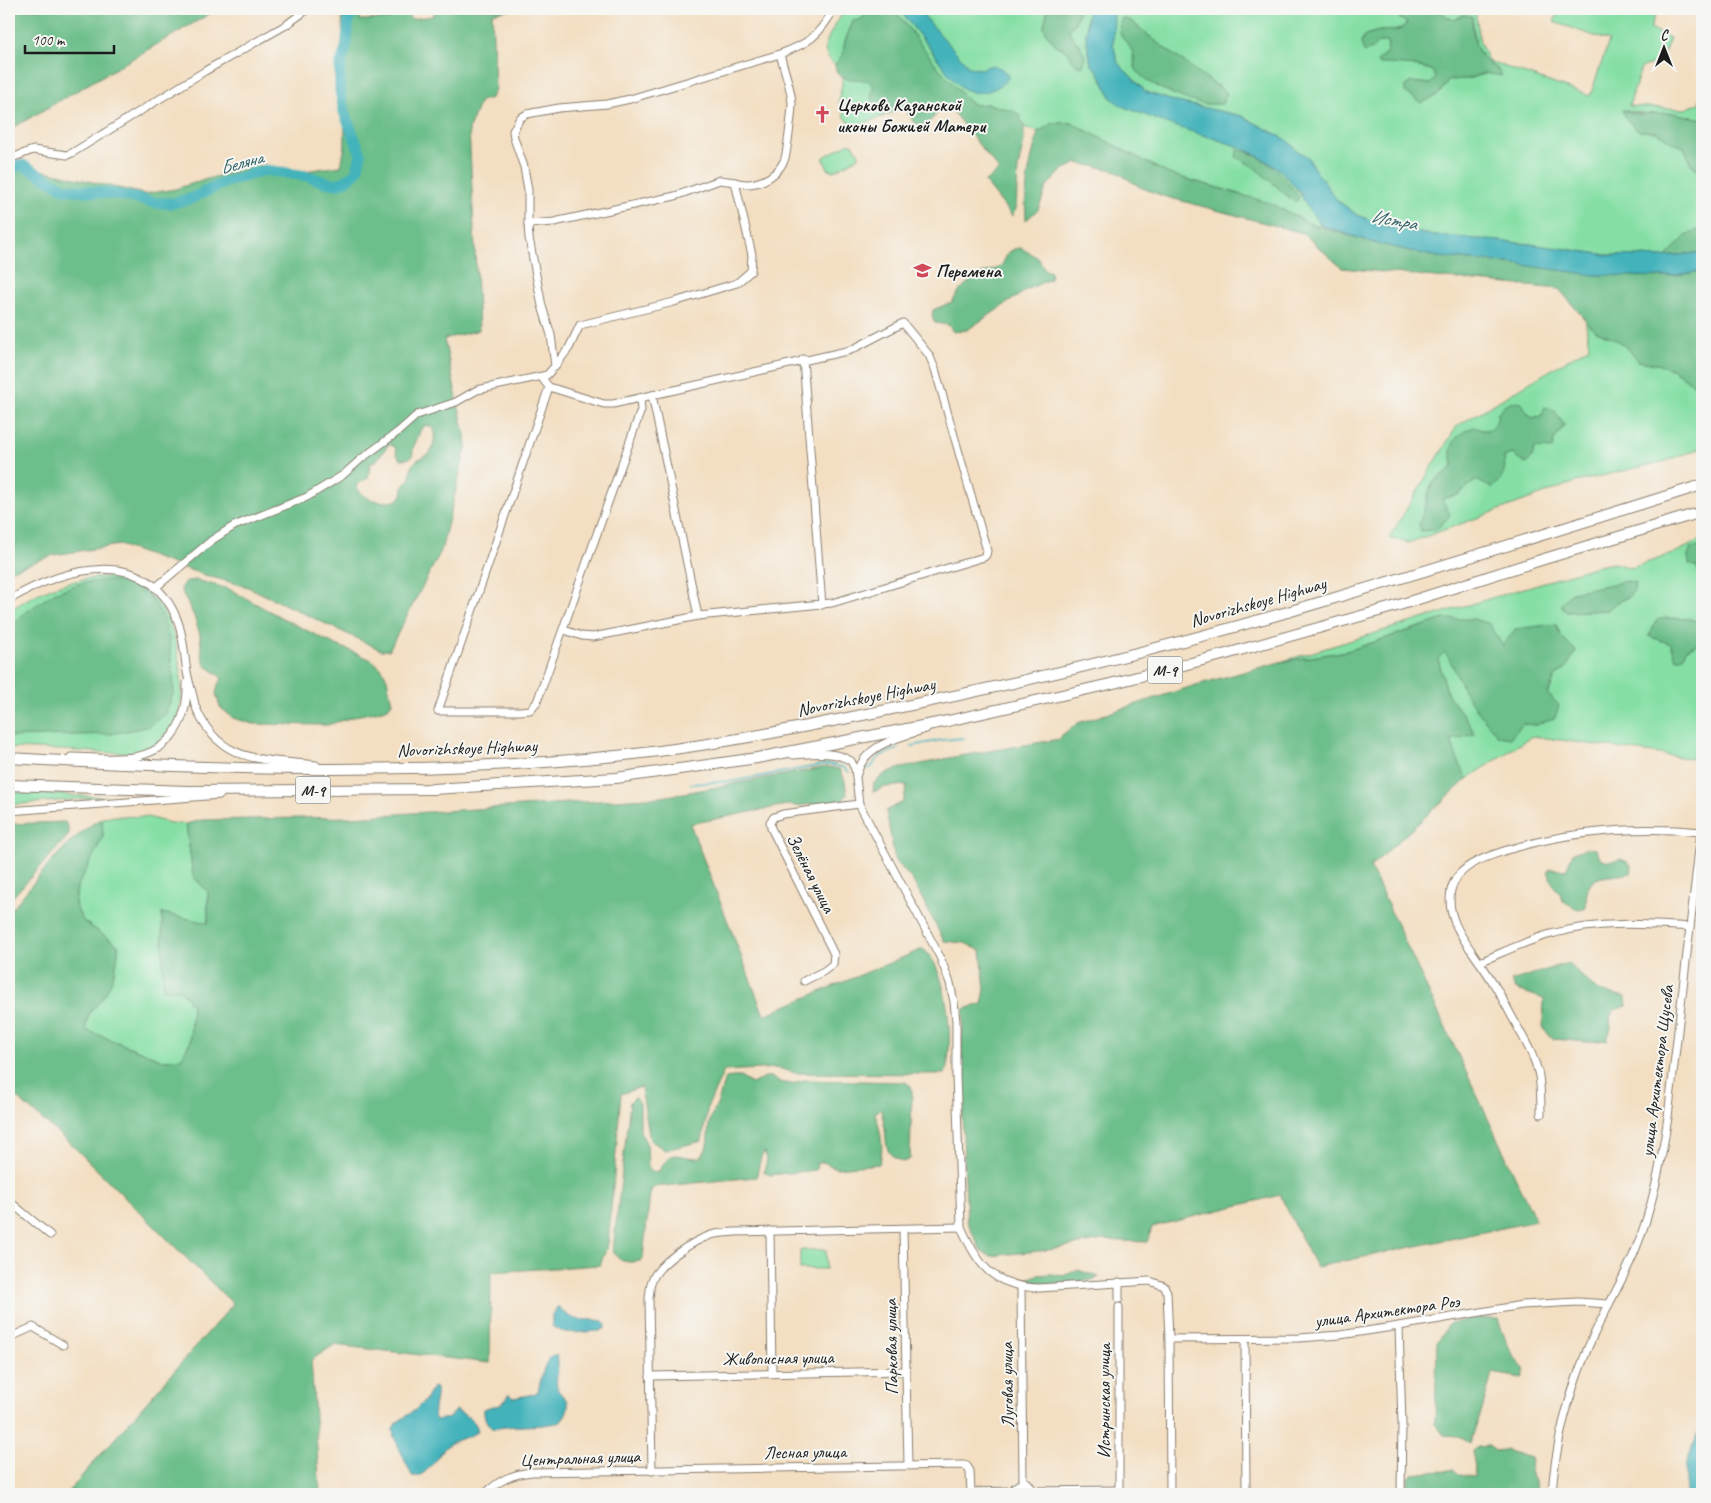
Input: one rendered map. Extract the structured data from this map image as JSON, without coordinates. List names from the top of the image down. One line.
{"streets":{"highway":["Novorizhskoye Highway","М-9"],"street":["Зелёная улица","улица Архитектора Щусева","улица Архитектора Роэ","Парковая улица","Живописная улица","Луговая улица","Истринская улица","Лесная улица","Центральная улица"]},"crossings":[["улица Архитектора Щусева","улица Архитектора Роэ"],["Парковая улица","Живописная улица"],["Парковая улица","Лесная улица"],["Лесная улица","Центральная улица"]],"water":["Беляна","Истра"],"places":{"church":["Церковь Казанской иконы Божией Матери"],"school or university":["Перемена"]},"scale_bar":"100 m","north":"top"}
